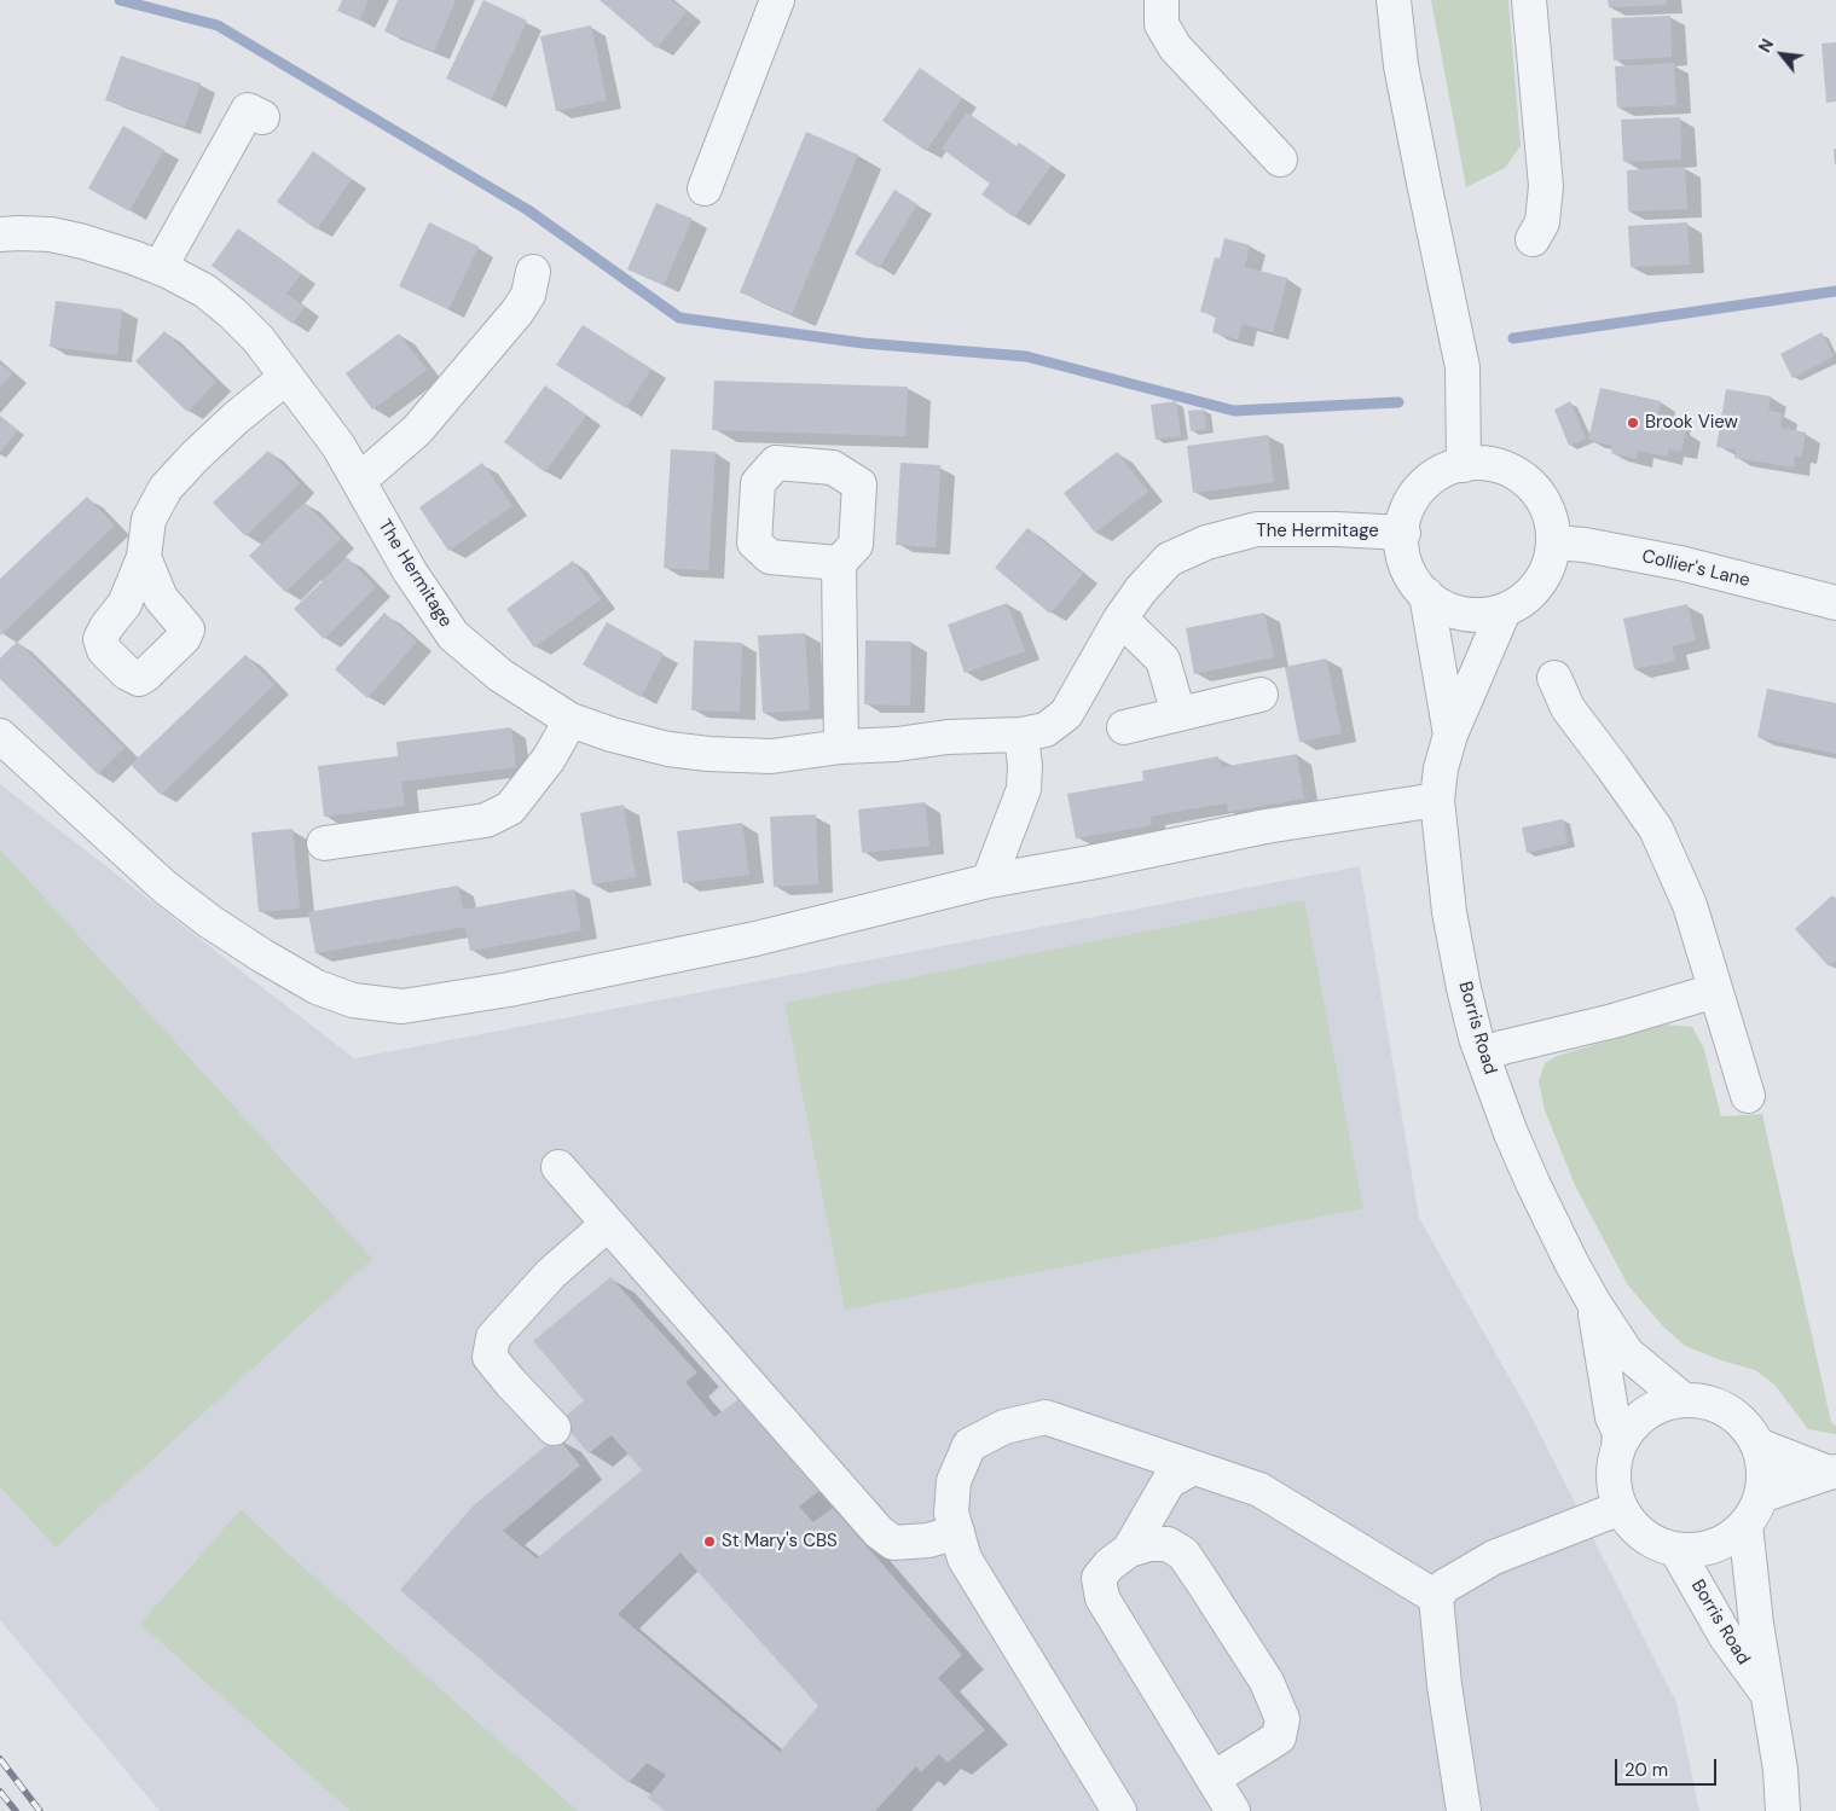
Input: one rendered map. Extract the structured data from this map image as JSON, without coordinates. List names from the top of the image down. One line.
{"streets":{"street":["The Hermitage","Collier's Lane","Borris Road"]},"crossings":[["The Hermitage","Collier's Lane"],["The Hermitage","Borris Road"],["Collier's Lane","Borris Road"]],"places":["Brook View","St Mary's CBS"],"scale_bar":"20 m","north":"top left"}
